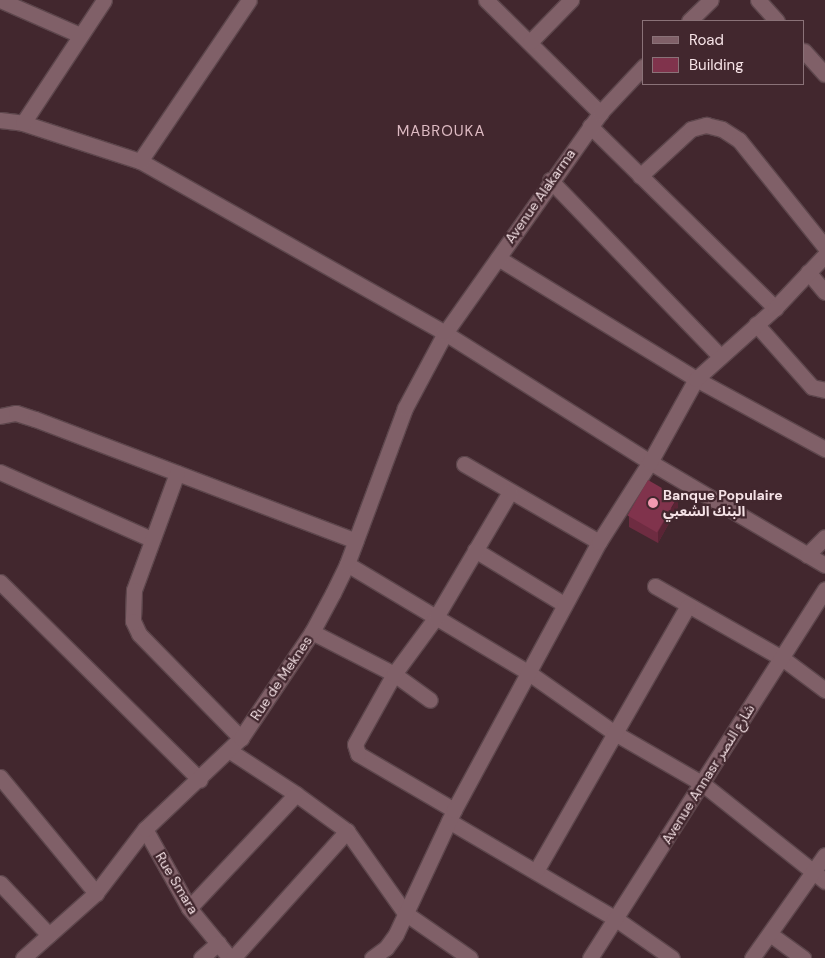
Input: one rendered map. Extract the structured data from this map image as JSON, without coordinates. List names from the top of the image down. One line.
{"streets":{"street":["Avenue Alakarma","Rue de Meknes","Avenue Annasr شارع النصر","Rue Smara"]},"crossings":[["Avenue Alakarma","Rue de Meknes"],["Rue de Meknes","Rue Smara"]],"districts":["MABROUKA"],"places":["Banque Populaire البنك الشعبي"],"legend":["Road","Building"]}
